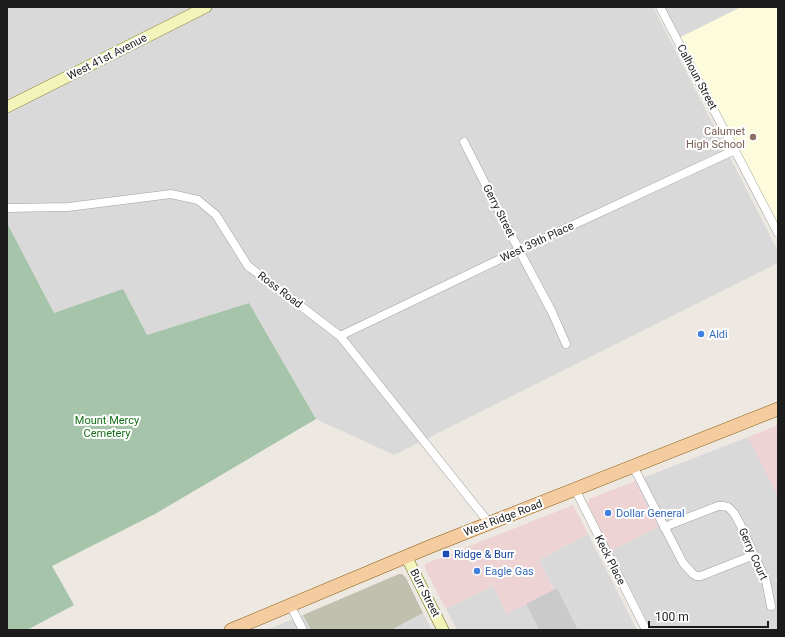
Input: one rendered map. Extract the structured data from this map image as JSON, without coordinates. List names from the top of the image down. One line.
{"streets":{"main road":["West Ridge Road"],"street":["West 41st Avenue","Calhoun Street","Gerry Street","West 39th Place","Ross Road","Gerry Court","Keck Place","Burr Street"]},"crossings":[["Calhoun Street","West 39th Place"],["Gerry Street","West 39th Place"],["West 39th Place","Ross Road"],["Ross Road","West Ridge Road"],["West Ridge Road","Keck Place"],["West Ridge Road","Burr Street"]],"parks":["Mount Mercy Cemetery"],"places":{"other":["Calumet High School","Aldi","Dollar General","Eagle Gas"],"transit":["Ridge & Burr"]},"scale_bar":"100 m"}
